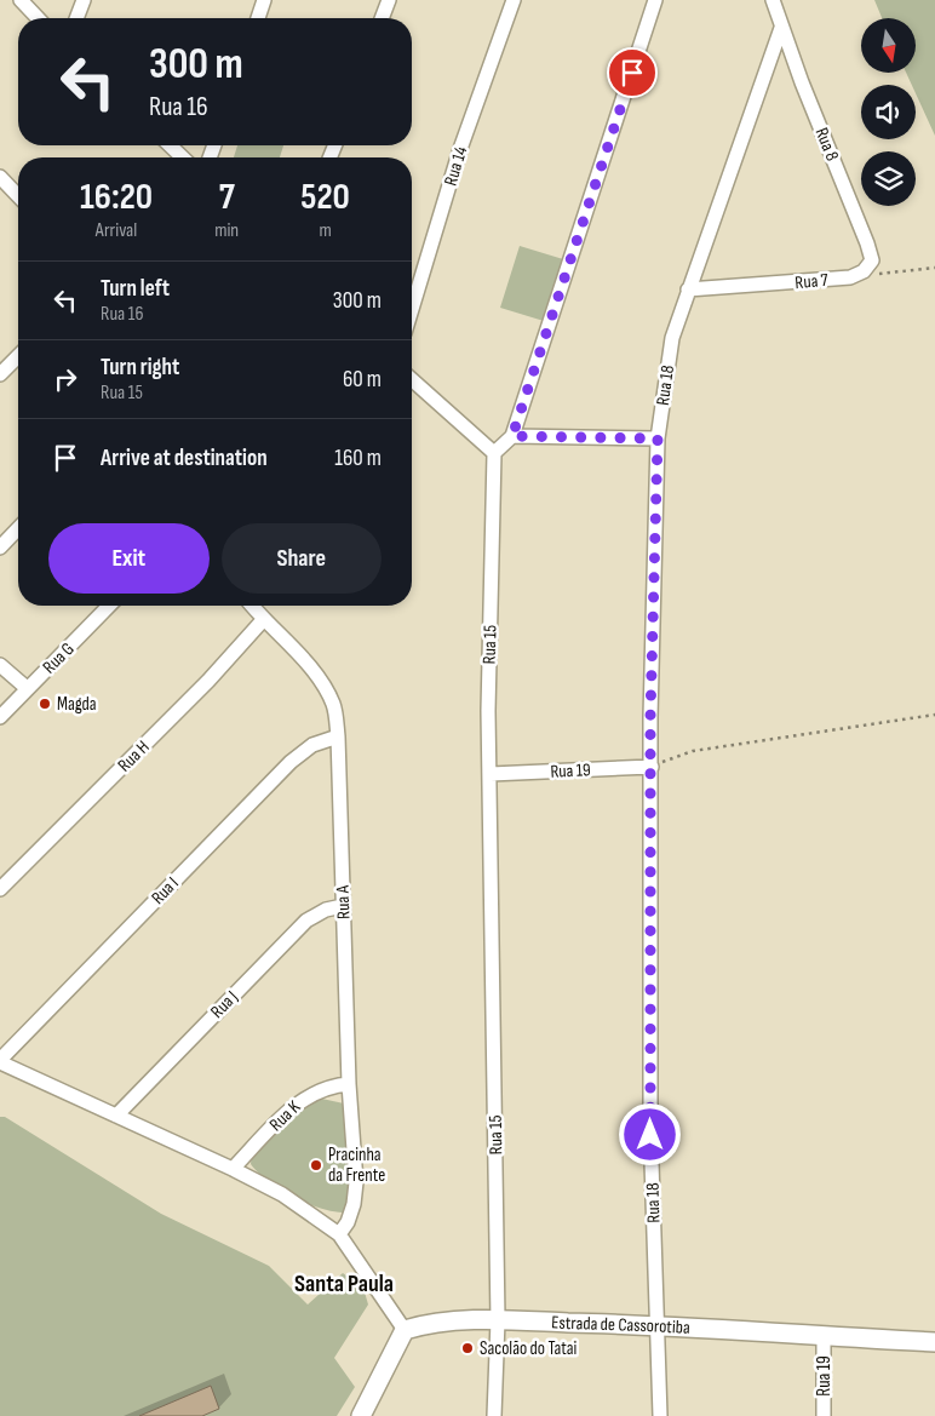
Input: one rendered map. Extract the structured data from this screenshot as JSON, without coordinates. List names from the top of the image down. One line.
{"streets":{"main road":["Estrada de Cassorotiba"],"street":["Rua 8","Rua 14","Rua 7","Rua 18","Rua 15","Rua G","Rua H","Rua 19","Rua I","Rua A","Rua J","Rua K"]},"crossings":[["Rua 8","Rua 7"],["Rua 8","Rua 18"],["Rua 7","Rua 18"],["Rua 18","Rua 19"],["Rua 18","Estrada de Cassorotiba"],["Rua 15","Rua 19"],["Rua 15","Estrada de Cassorotiba"],["Rua H","Rua A"],["Rua 19","Estrada de Cassorotiba"],["Rua I","Rua A"],["Rua A","Rua J"],["Rua A","Rua K"]],"districts":["Santa Paula"],"places":["Magda","Pracinha da Frente","Sacolão do Tatai"],"north":"bottom","page":{"turn":["300 m","Rua 16"],"eta":["16:20","Arrival","7","min","520","m"],"list":[{"name":"Turn left","note":"Rua 16","value":"300 m"},{"name":"Turn right","note":"Rua 15","value":"60 m"},{"name":"Arrive at destination","value":"160 m"}],"buttons":["Exit","Share"]}}
